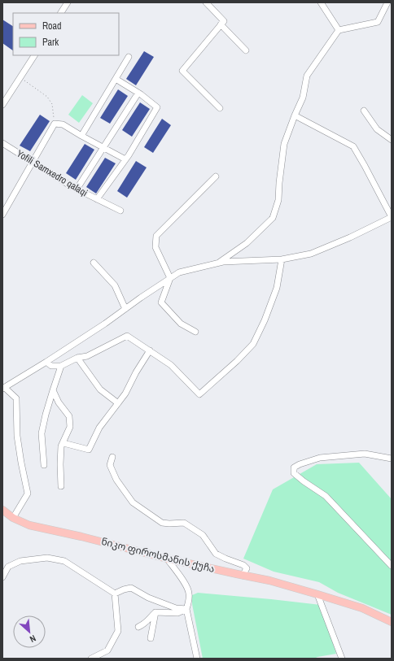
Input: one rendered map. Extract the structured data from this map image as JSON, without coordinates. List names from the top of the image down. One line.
{"streets":{"main road":["ნიკო ფიროსმანის ქუჩა"],"street":["Yofili Samxedro qalaqi"]},"legend":["Road","Park"],"north":"bottom right"}
